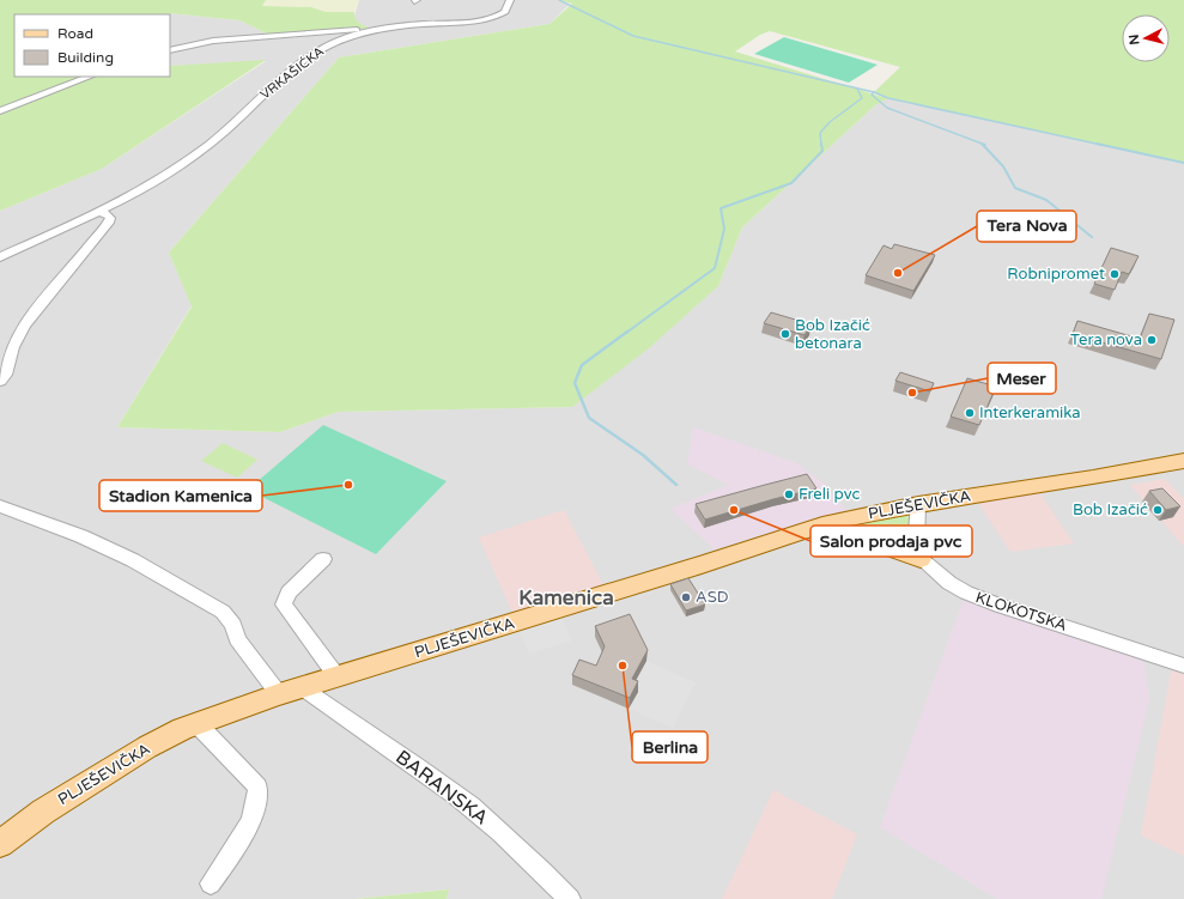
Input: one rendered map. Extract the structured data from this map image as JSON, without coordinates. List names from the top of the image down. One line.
{"streets":{"main road":["PLJEŠEVIČKA"],"street":["VRKAŠIĆKA","KLOKOTSKA","BARANSKA"]},"crossings":[["PLJEŠEVIČKA","BARANSKA"]],"districts":["Kamenica"],"places":["Tera Nova","Robnipromet","Bob Izačić betonara","Tera nova","Meser","Interkeramika","Stadion Kamenica","Freli pvc","Salon prodaja pvc","Bob Izačić","ASD","Berlina"],"legend":["Road","Building"],"north":"left"}
